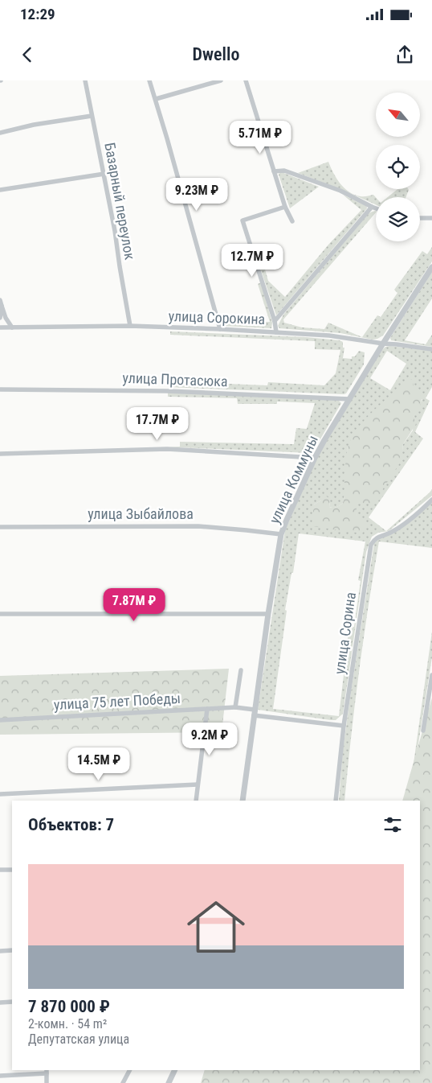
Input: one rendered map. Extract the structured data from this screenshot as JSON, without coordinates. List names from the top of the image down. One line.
{"streets":{"street":["Базарный переулок","улица Сорокина","улица Протасюка","улица Коммуны","улица Зыбайлова","улица Сорина","улица 75 лет Победы"]},"crossings":[["Базарный переулок","улица Сорокина"],["улица Сорокина","улица Коммуны"],["улица Протасюка","улица Коммуны"],["улица Коммуны","улица Зыбайлова"],["улица Коммуны","улица 75 лет Победы"],["улица Сорина","улица 75 лет Победы"]],"north":"top left","page":{"status":"12:29","header":"Dwello","price":["5.71M ₽","9.23M ₽","12.7M ₽","17.7M ₽","7.87M ₽","9.2M ₽","14.5M ₽"],"heading":"Объектов: 7","list":[{"name":"7 870 000 ₽","note":"2-комн. · 54 m² · Депутатская улица"}]}}
